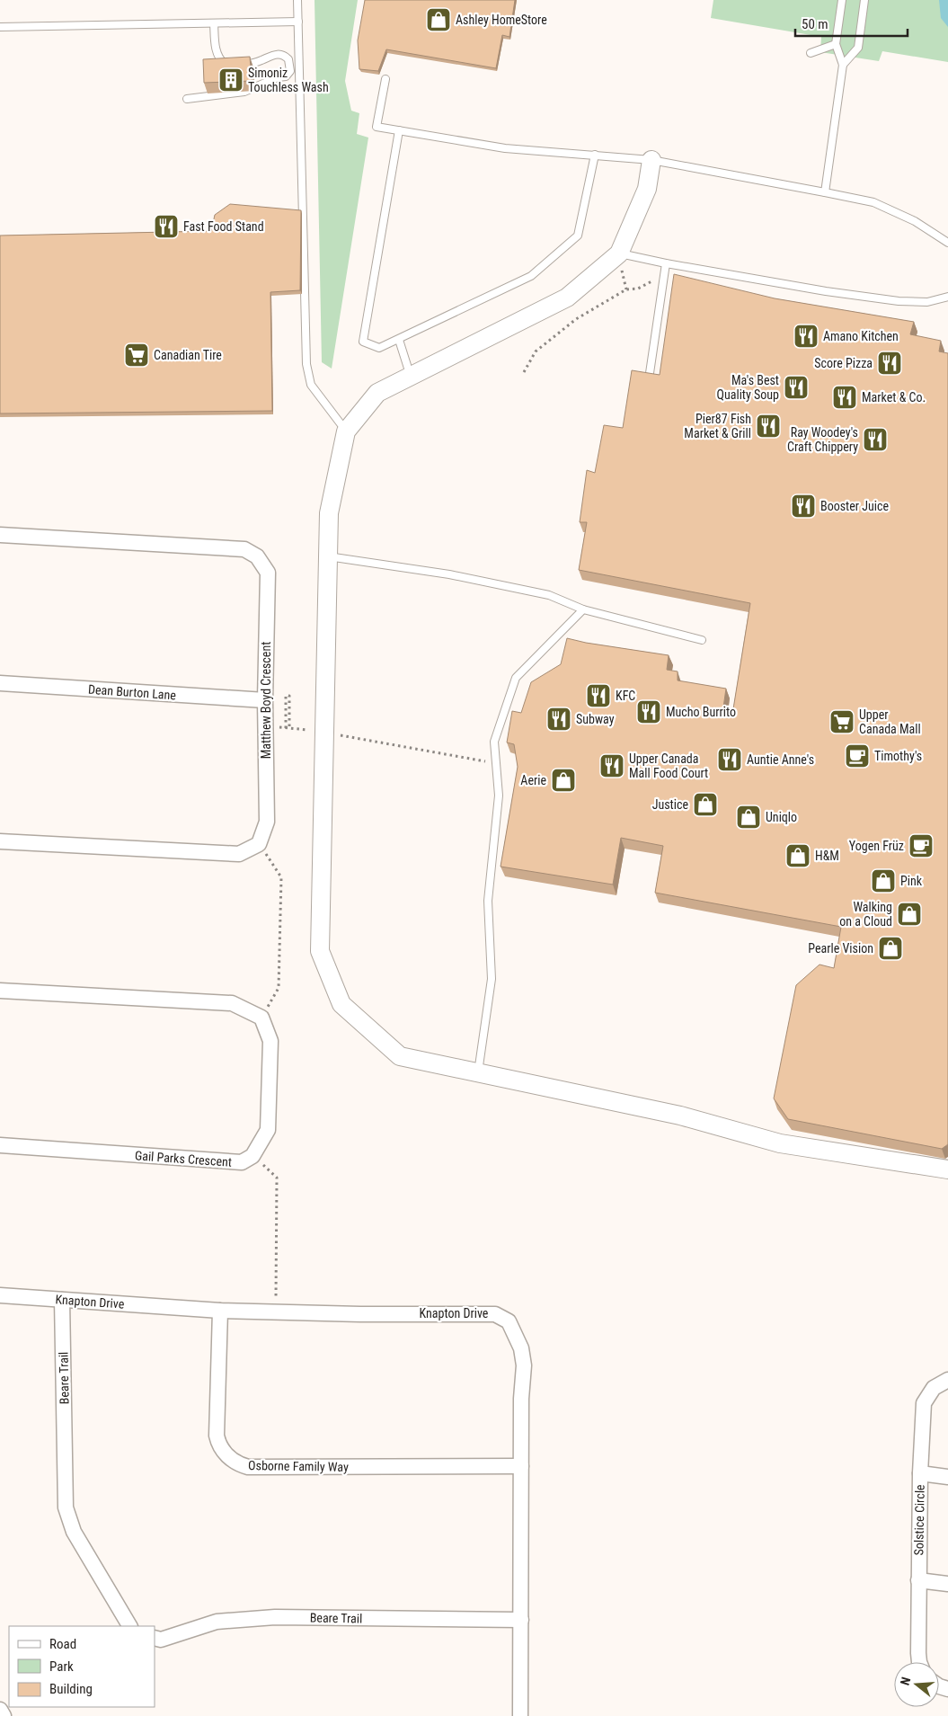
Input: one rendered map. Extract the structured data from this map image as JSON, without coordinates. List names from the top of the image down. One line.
{"streets":{"street":["Dean Burton Lane","Matthew Boyd Crescent","Gail Parks Crescent","Knapton Drive","Beare Trail","Osborne Family Way","Solstice Circle"]},"crossings":[["Dean Burton Lane","Matthew Boyd Crescent"],["Knapton Drive","Beare Trail"],["Knapton Drive","Osborne Family Way"]],"places":{"shop":["Ashley HomeStore","Aerie","Justice","Uniqlo","H&M","Pink","Walking on a Cloud","Pearle Vision"],"building":["Simoniz Touchless Wash"],"restaurant":["Fast Food Stand","Amano Kitchen","Score Pizza","Ma's Best Quality Soup","Market & Co.","Pier87 Fish Market & Grill","Ray Woodey's Craft Chippery","Booster Juice","KFC","Mucho Burrito","Subway","Auntie Anne's","Upper Canada Mall Food Court"],"supermarket":["Canadian Tire","Upper Canada Mall"],"cafe":["Timothy's","Yogen Früz"]},"legend":["Road","Park","Building"],"scale_bar":"50 m","north":"left"}
